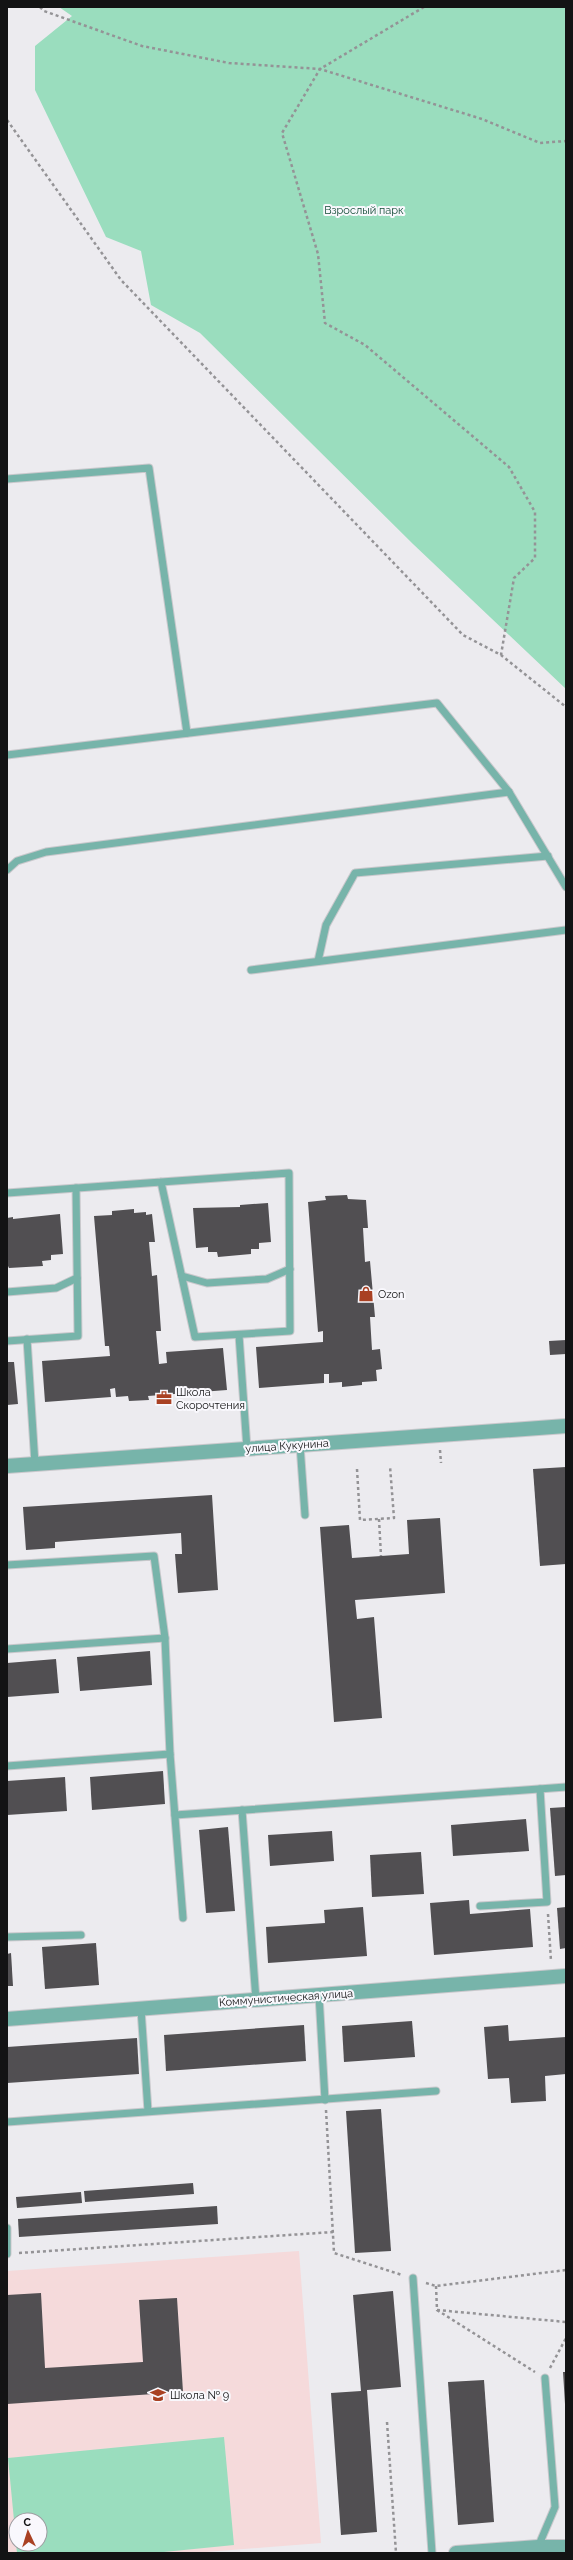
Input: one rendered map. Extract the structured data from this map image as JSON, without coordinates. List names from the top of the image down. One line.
{"streets":{"street":["улица Кукунина","Коммунистическая улица"]},"parks":["Взрослый парк"],"places":{"shop":["Ozon"],"office":["Школа Скорочтения"],"school or university":["Школа № 9"]},"north":"top"}
